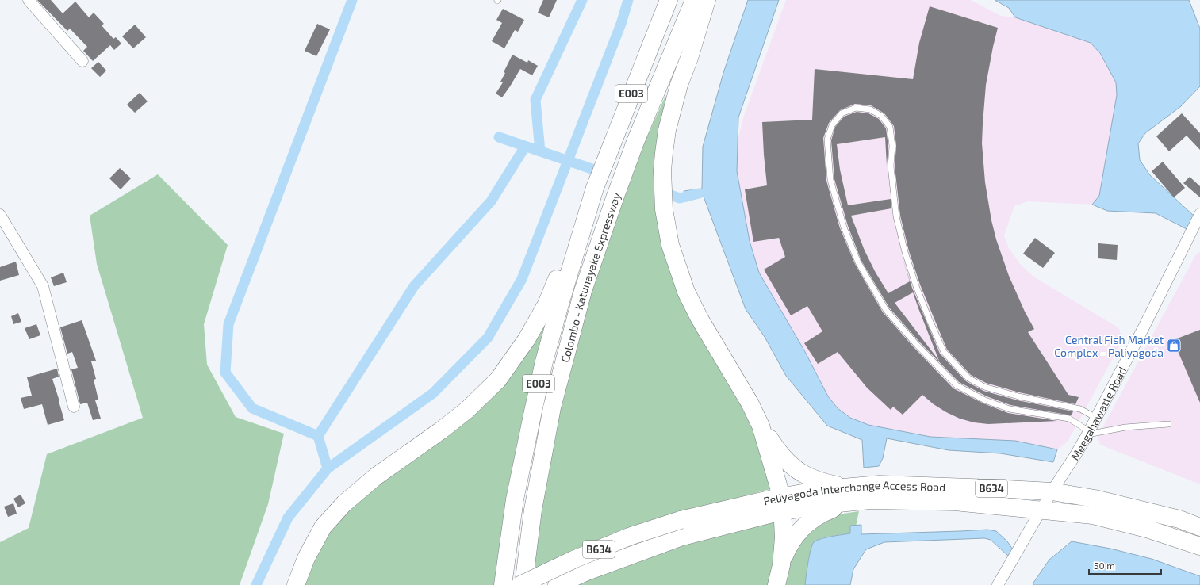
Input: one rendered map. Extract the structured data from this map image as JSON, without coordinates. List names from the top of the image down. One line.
{"streets":{"highway":["E003","Colombo - Katunayake Expressway","B634","Peliyagoda Interchange Access Road"],"street":["Meegahawatte Road"]},"crossings":[["Meegahawatte Road","Peliyagoda Interchange Access Road"]],"places":{"shop":["Central Fish Market Complex - Paliyagoda"]},"scale_bar":"50 m"}
